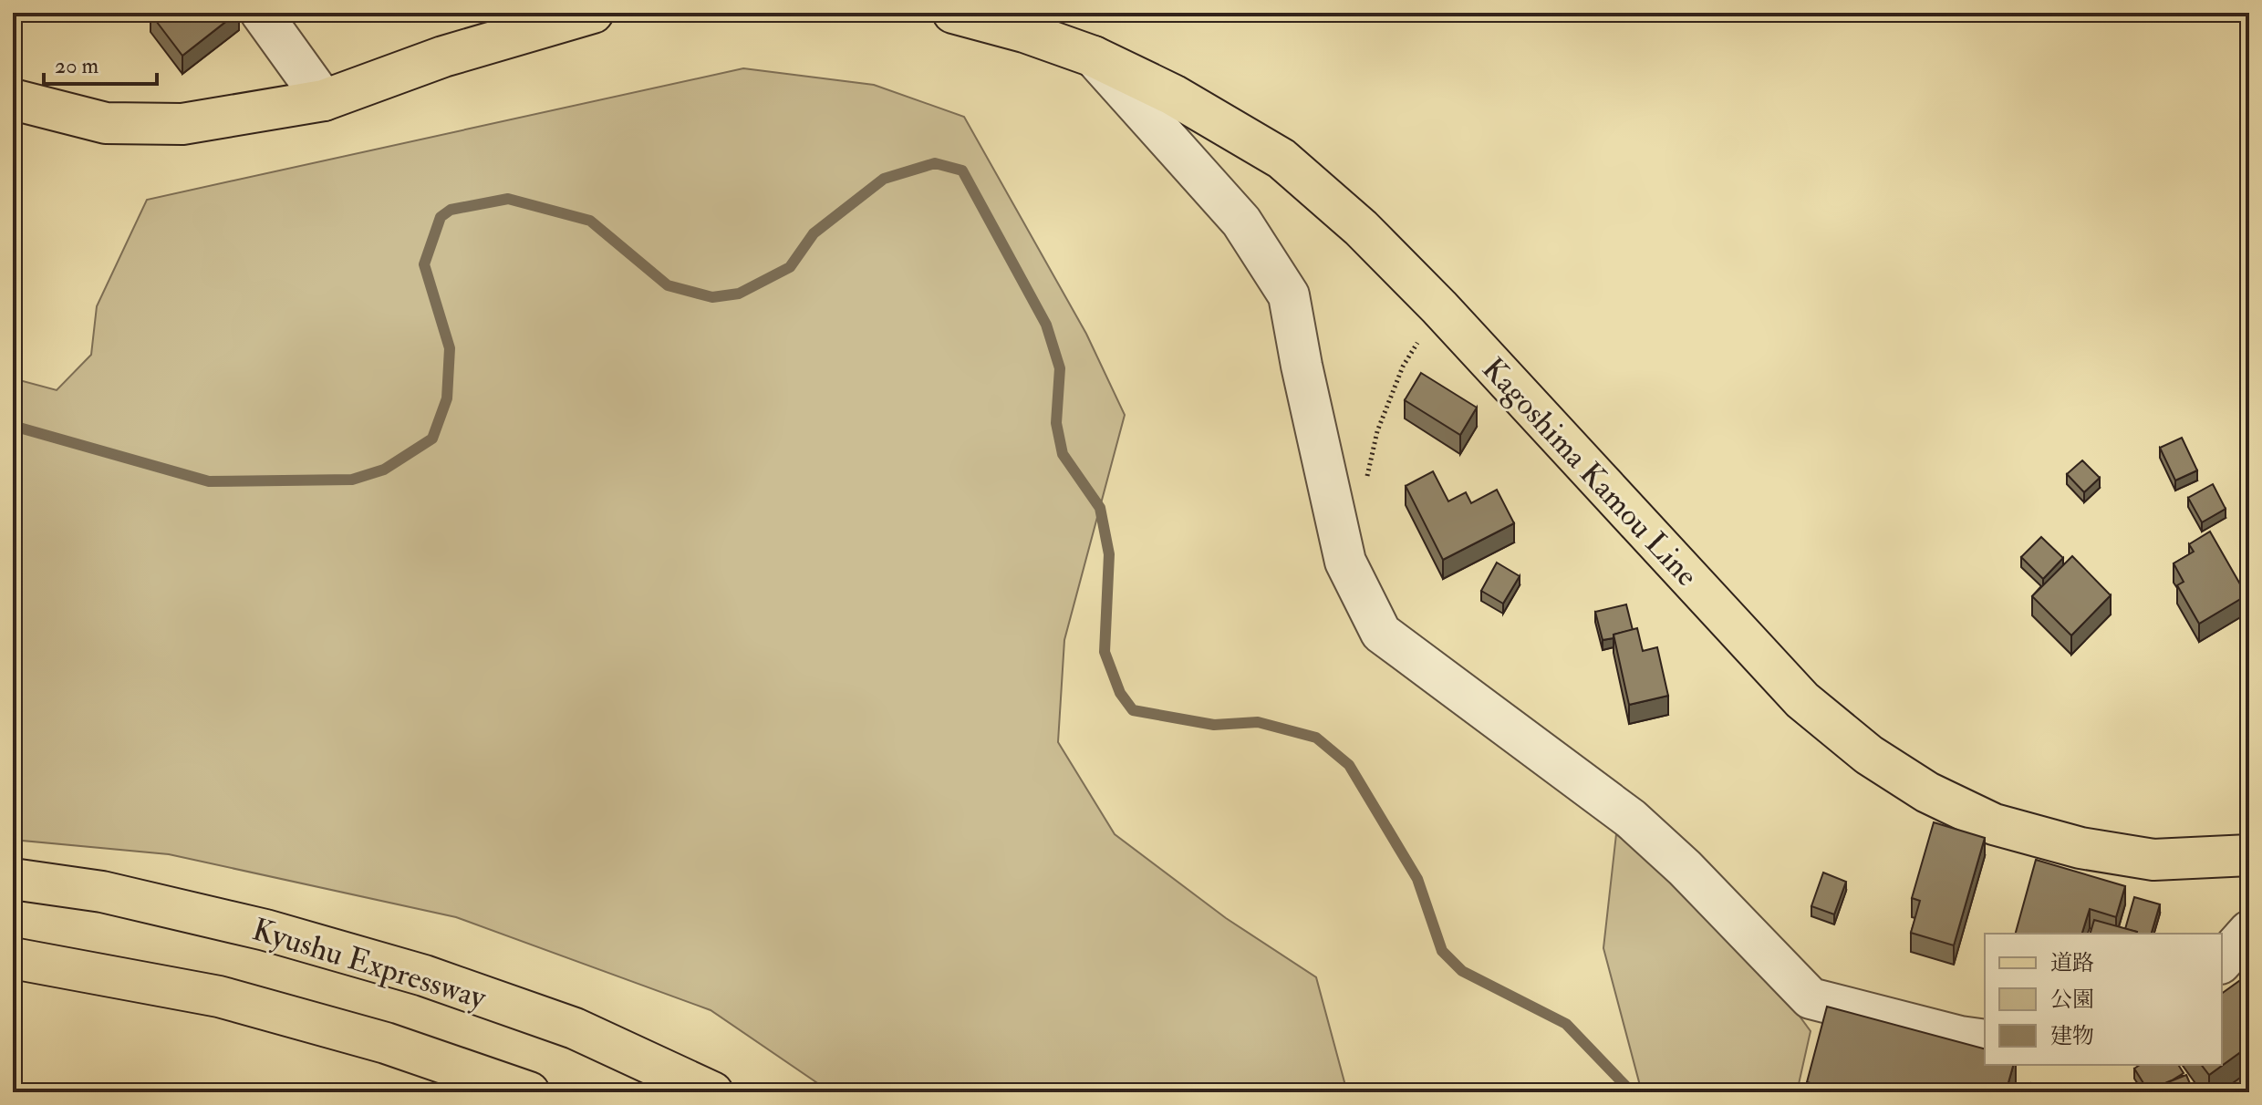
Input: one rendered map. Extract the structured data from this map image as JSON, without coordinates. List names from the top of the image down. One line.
{"streets":{"main road":["Kagoshima Kamou Line","Kyushu Expressway"]},"legend":["道路","公園","建物"],"scale_bar":"20 m"}
